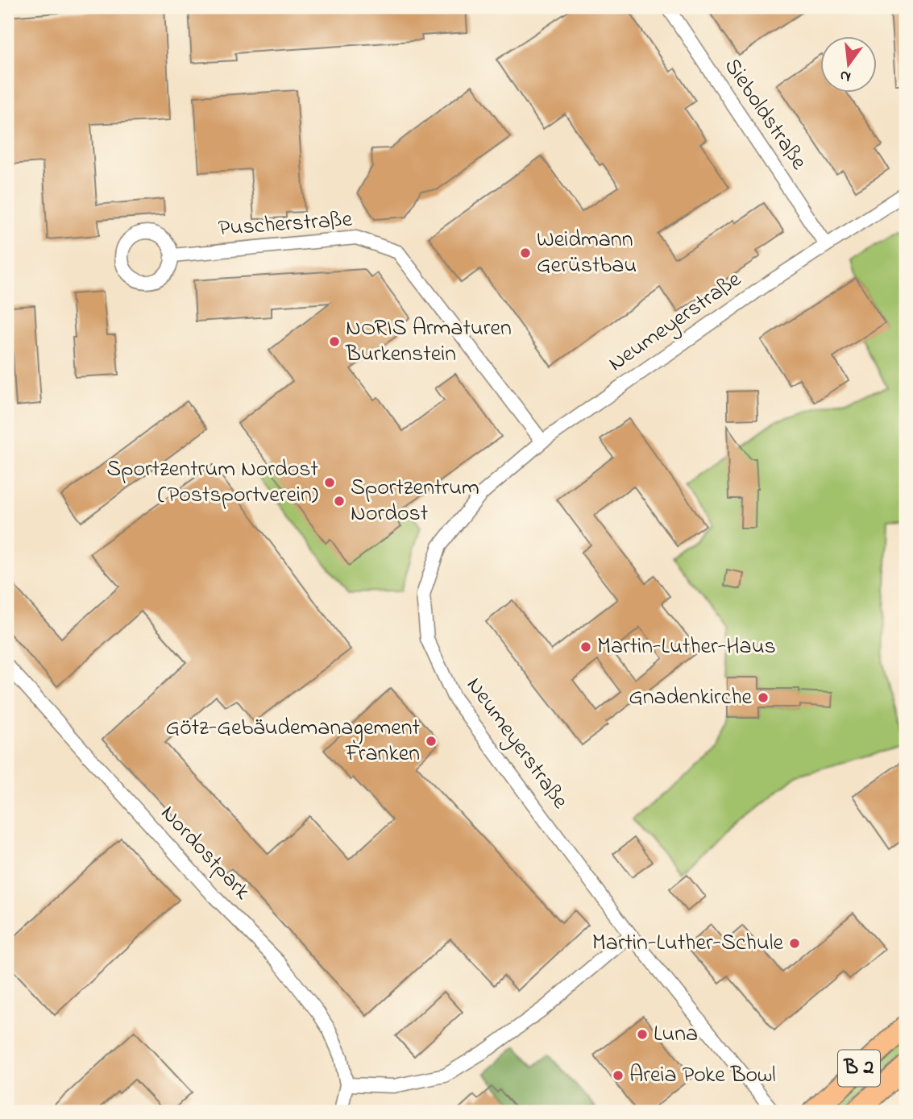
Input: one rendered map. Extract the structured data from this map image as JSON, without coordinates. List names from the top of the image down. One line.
{"streets":{"main road":["B 2"],"street":["Sieboldstraße","Puscherstraße","Neumeyerstraße","Nordostpark"]},"crossings":[["Sieboldstraße","Neumeyerstraße"],["Puscherstraße","Neumeyerstraße"]],"places":["Weidmann Gerüstbau","NORIS Armaturen Burkenstein","Sportzentrum Nordost (Postsportverein)","Sportzentrum Nordost","Martin-Luther-Haus","Gnadenkirche","Götz-Gebäudemanagement Franken","Martin-Luther-Schule","Luna","Areia Poke Bowl"],"north":"bottom"}
